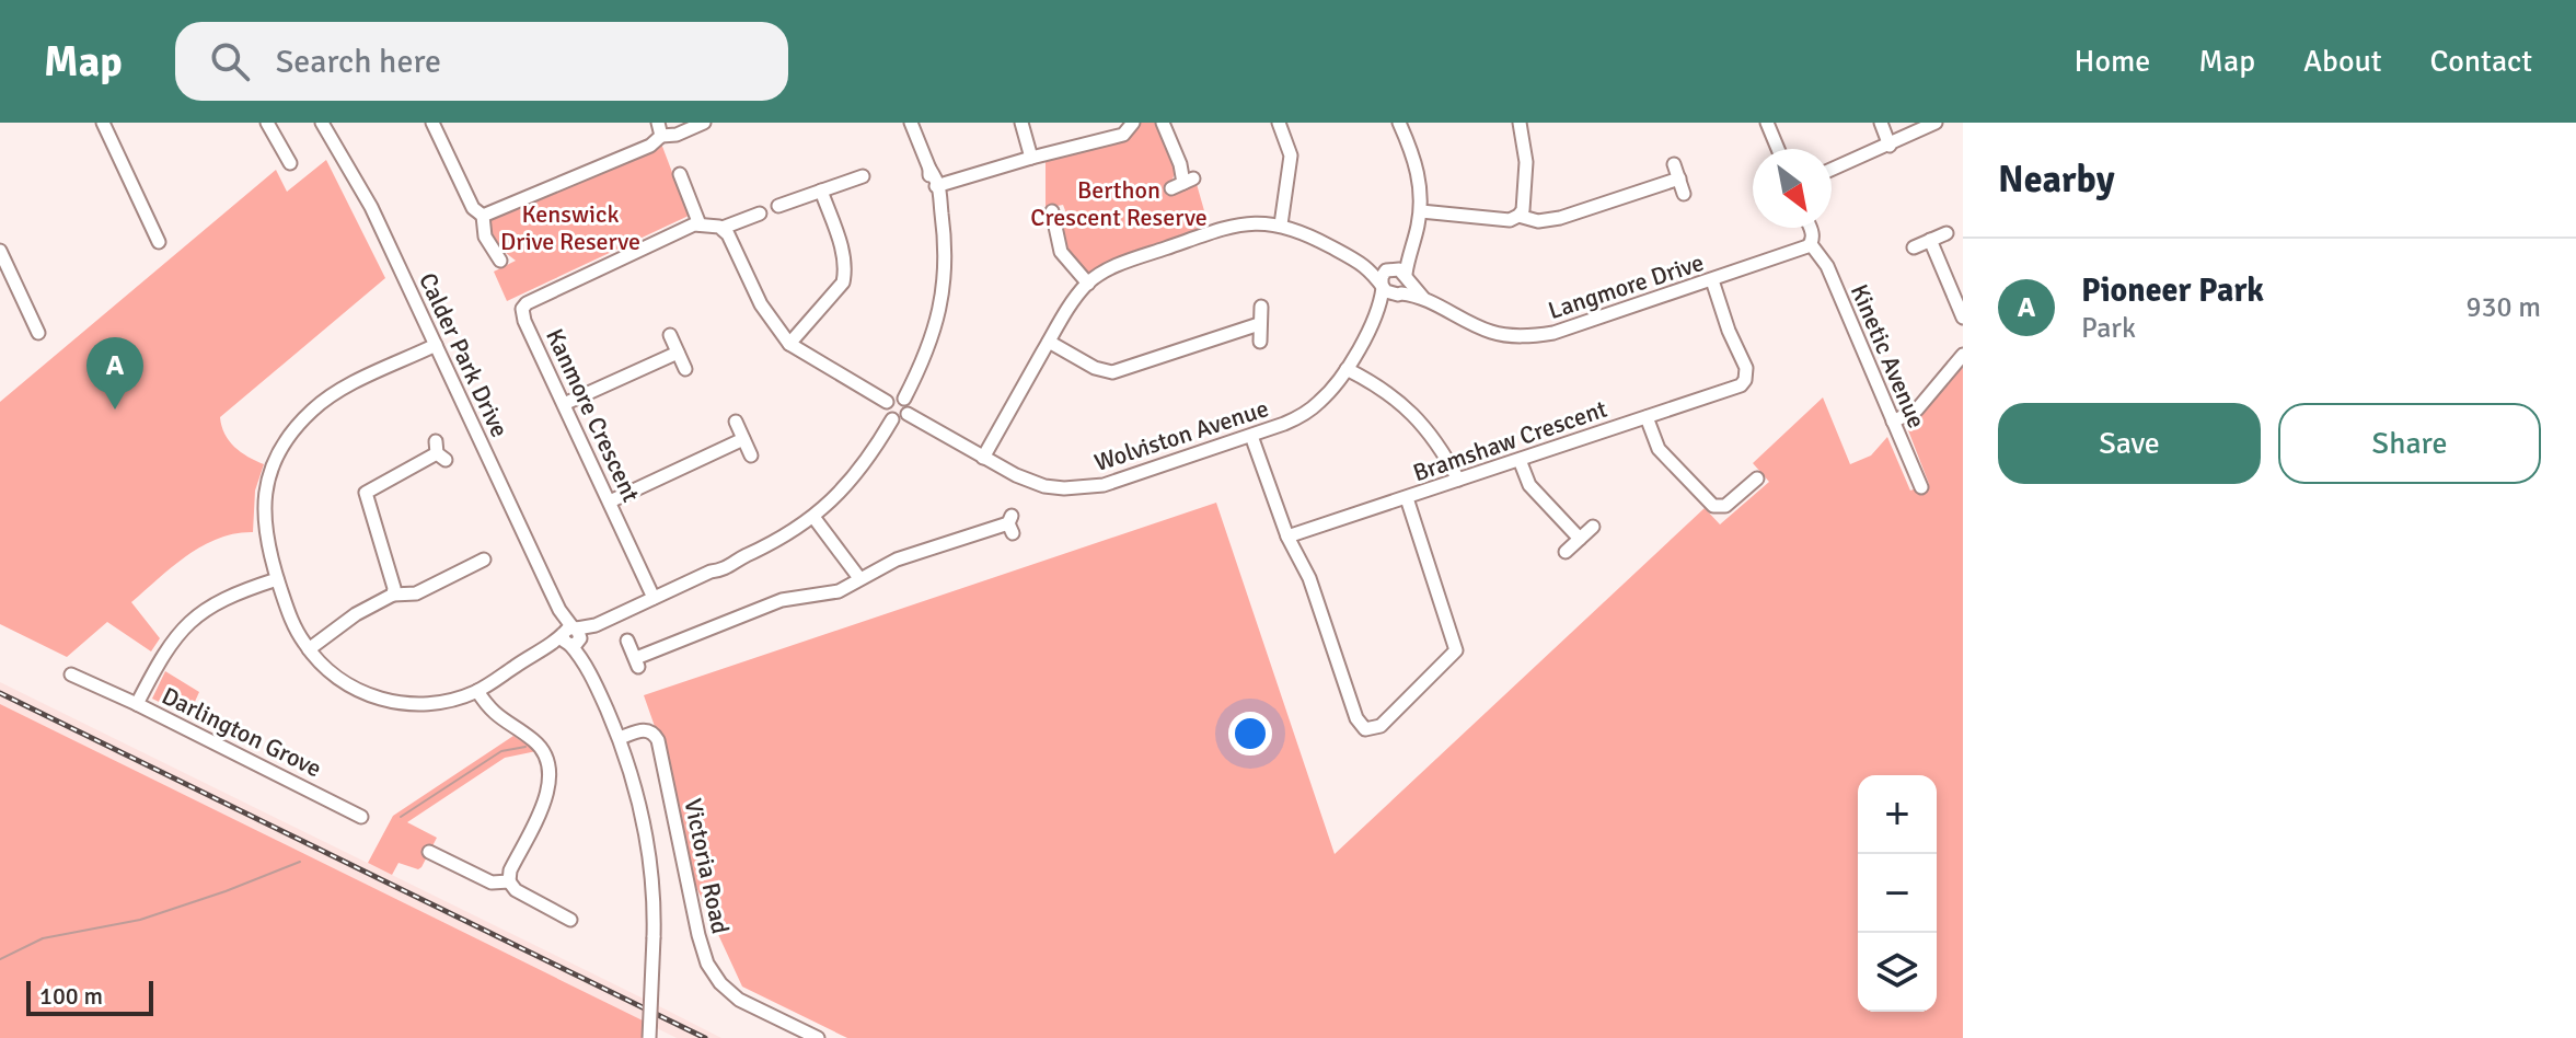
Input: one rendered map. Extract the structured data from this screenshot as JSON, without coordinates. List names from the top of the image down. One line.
{"streets":{"street":["Langmore Drive","Calder Park Drive","Kinetic Avenue","Kanmore Crescent","Wolviston Avenue","Bramshaw Crescent","Darlington Grove","Victoria Road"]},"crossings":[["Langmore Drive","Kinetic Avenue"],["Langmore Drive","Wolviston Avenue"],["Langmore Drive","Bramshaw Crescent"],["Calder Park Drive","Victoria Road"]],"parks":["Berthon Crescent Reserve","Kenswick Drive Reserve"],"scale_bar":"100 m","north":"bottom right","page":{"header":"Map","search":"Search here","nav":["Home","Map","About","Contact"],"heading":"Nearby","list":[{"mark":"A","name":"Pioneer Park","note":"Park","value":"930 m"}],"pins":"A","buttons":["Save","Share"],"map_buttons":["+","−"],"scale":"100 m"}}
